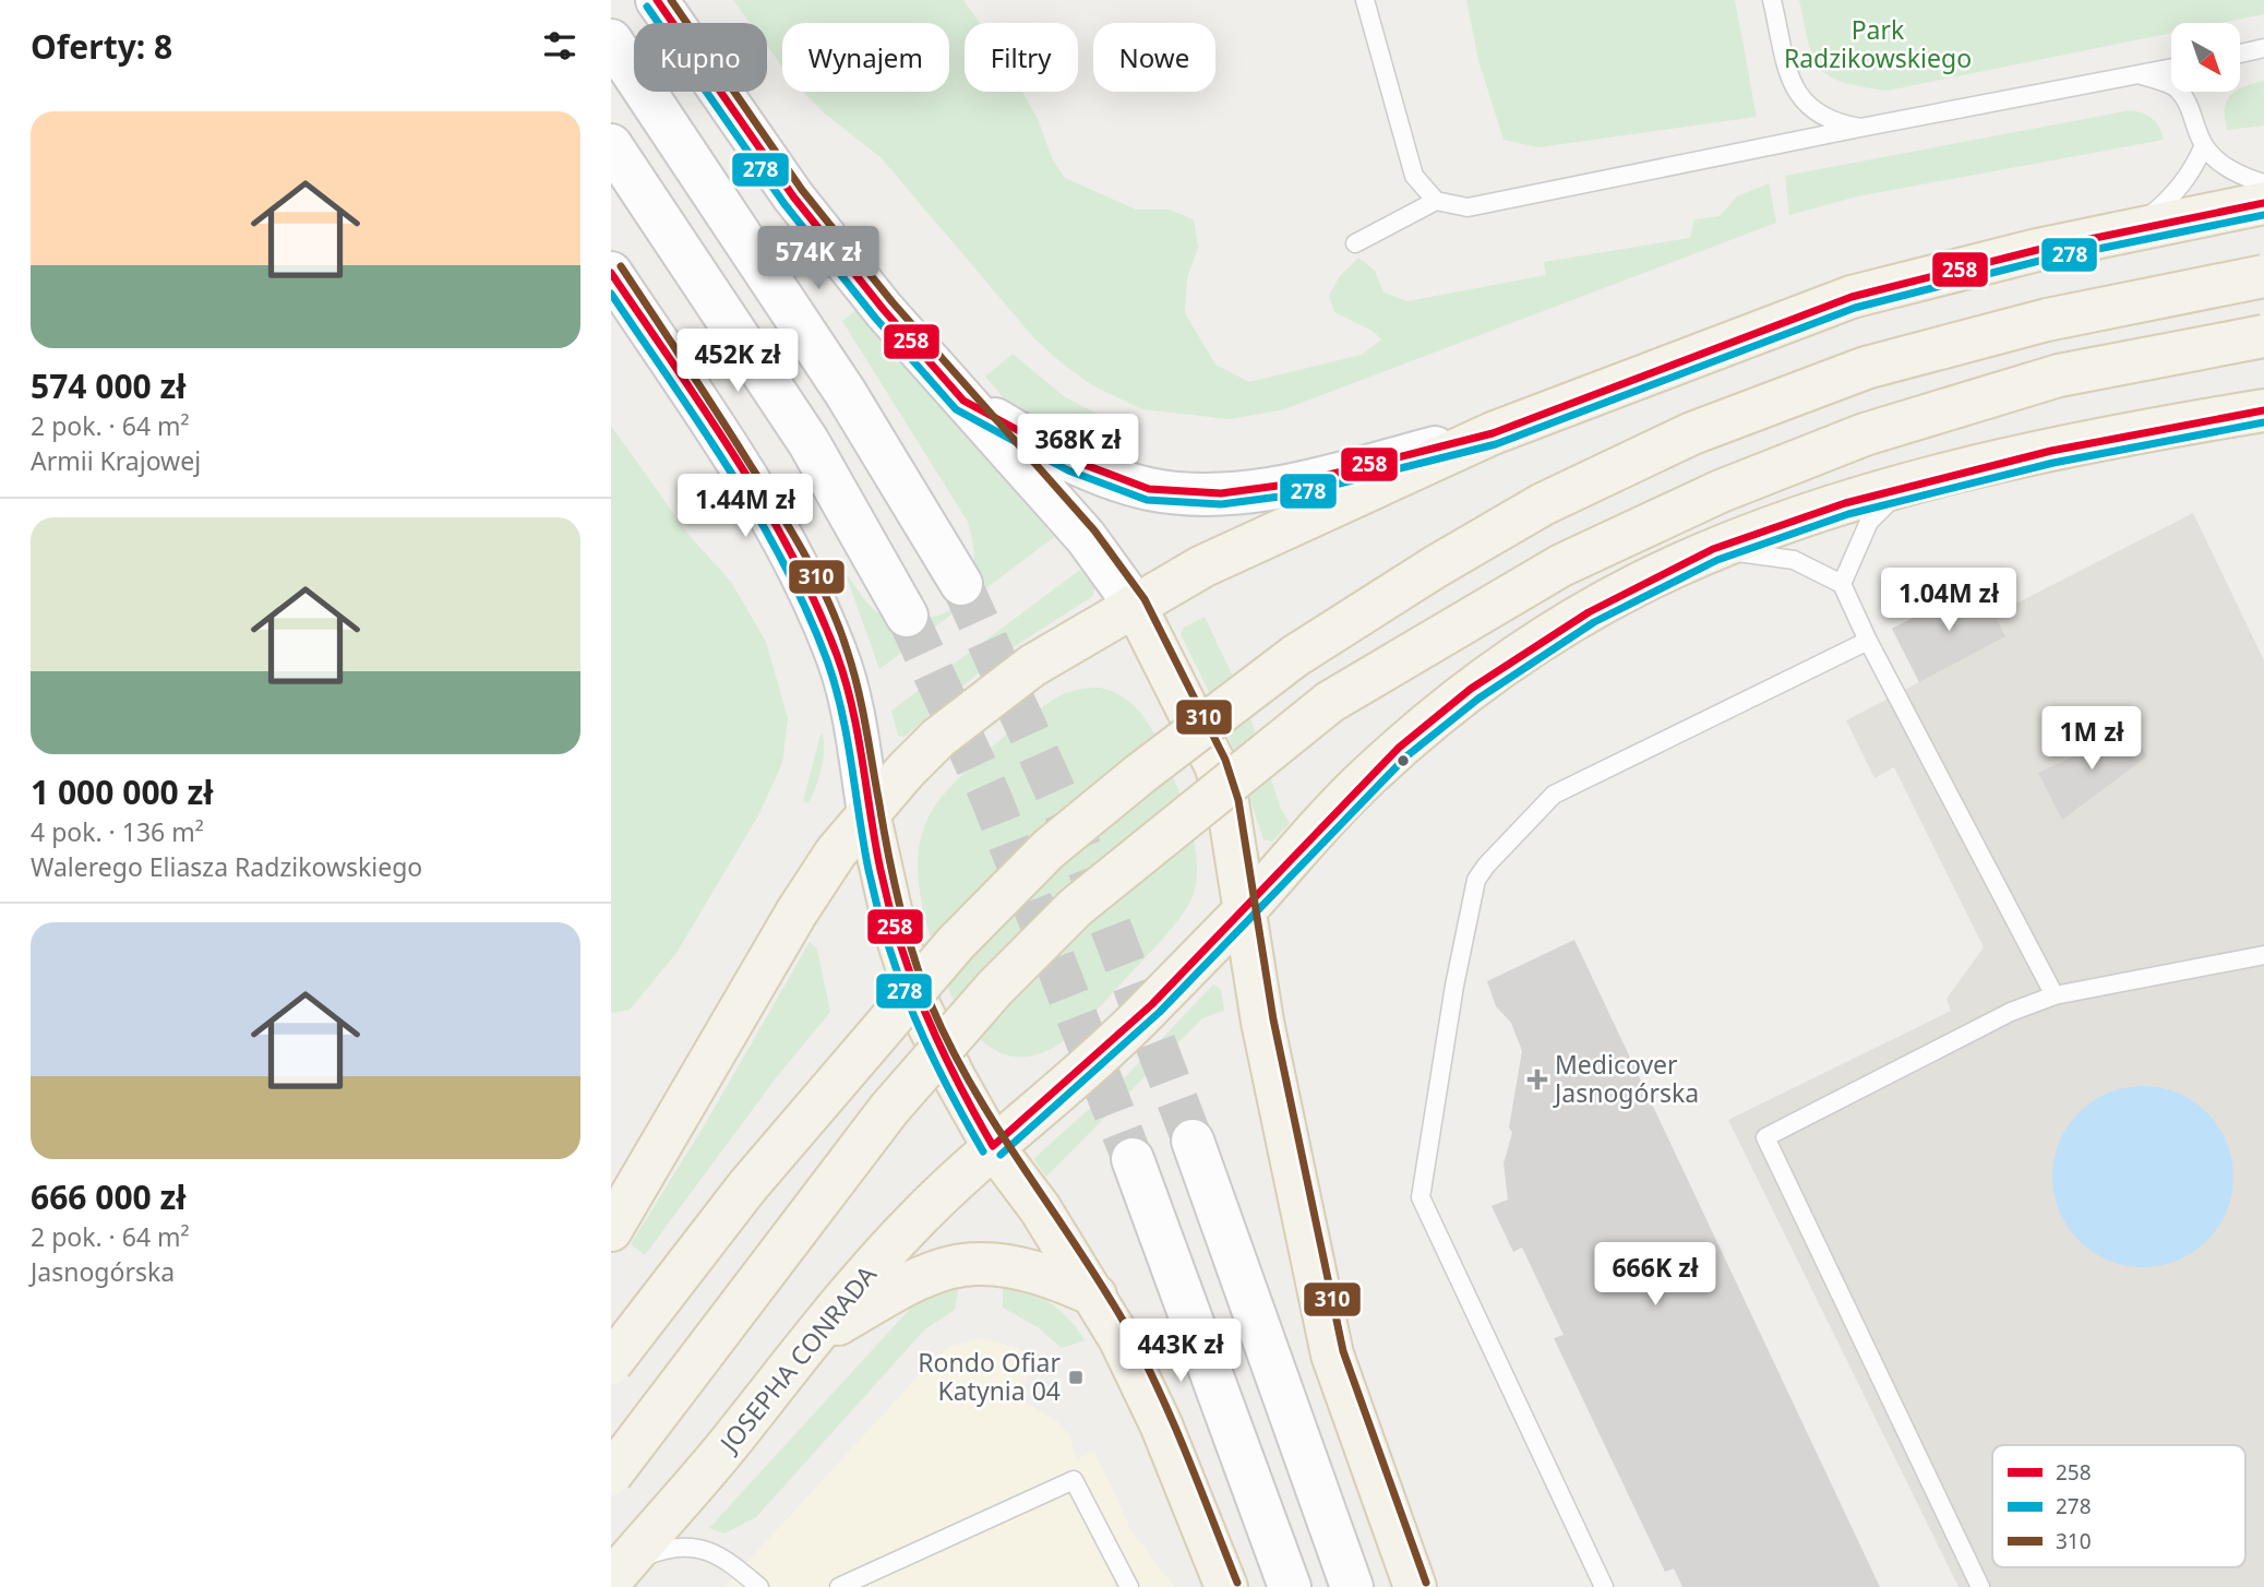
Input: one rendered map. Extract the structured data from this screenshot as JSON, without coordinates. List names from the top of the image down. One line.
{"streets":{"main road":["JOSEPHA CONRADA"]},"parks":["Park Radzikowskiego"],"places":{"health":["Medicover Jasnogórska"],"transit":["Rondo Ofiar Katynia 04"]},"lines":["transit line 258","transit line 310","transit line 278"],"legend":["258","278","310"],"north":"bottom right","page":{"heading":"Oferty: 8","chip":["Kupno","Wynajem","Filtry","Nowe"],"list":[{"name":"574 000 zł","note":"2 pok. · 64 m² · Armii Krajowej"},{"name":"1 000 000 zł","note":"4 pok. · 136 m² · Walerego Eliasza Radzikowskiego"},{"name":"666 000 zł","note":"2 pok. · 64 m² · Jasnogórska"}],"price":["574K zł","452K zł","368K zł","1.44M zł","1.04M zł","1M zł","666K zł","443K zł"]}}
